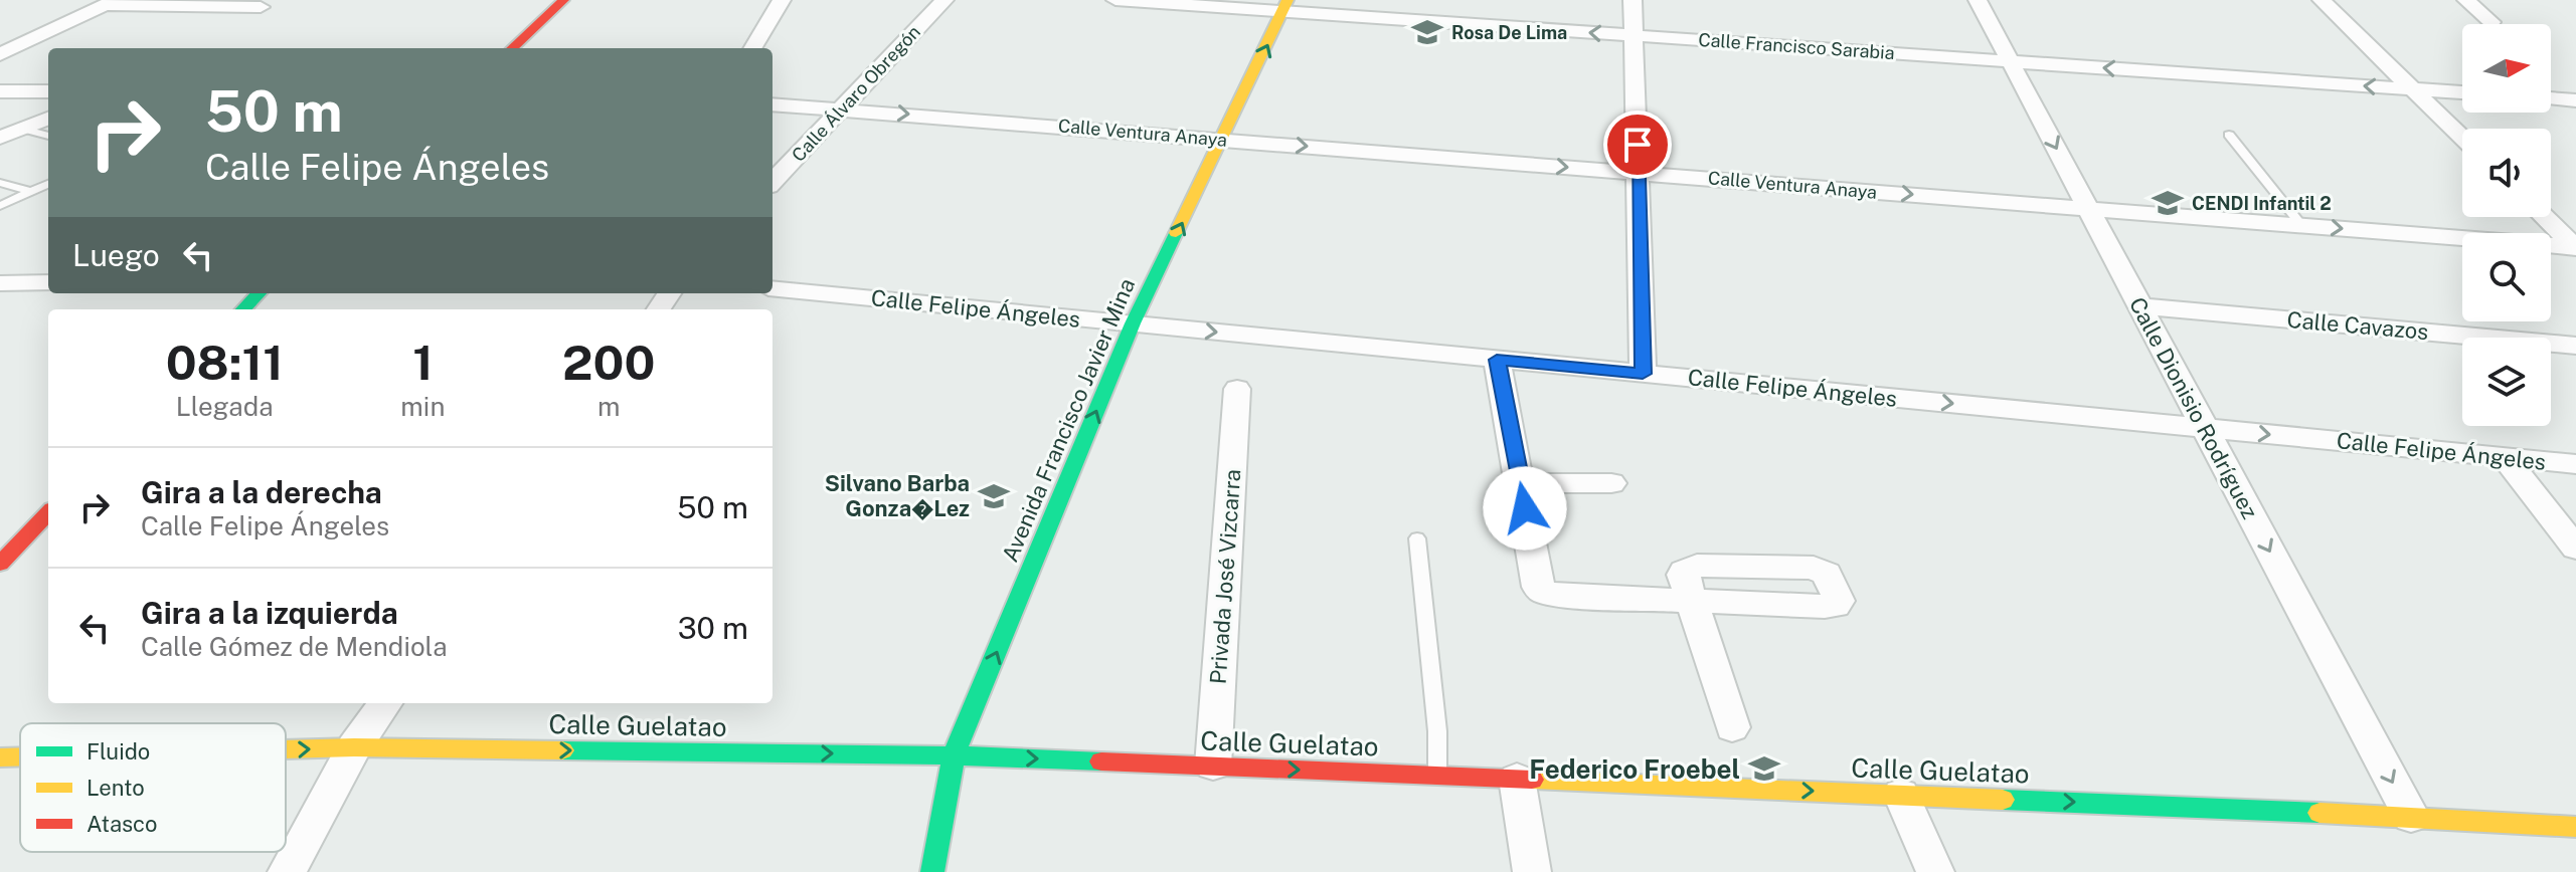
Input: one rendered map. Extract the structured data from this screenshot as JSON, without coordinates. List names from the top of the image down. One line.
{"streets":{"street":["Calle Francisco Sarabia","Calle Álvaro Obregón","Calle Ventura Anaya","Calle Felipe Ángeles","Calle Cavazos","Calle Dionisio Rodríguez","Avenida Francisco Javier Mina","Privada José Vizcarra","Calle Guelatao"]},"crossings":[["Calle Francisco Sarabia","Calle Dionisio Rodríguez"],["Calle Francisco Sarabia","Avenida Francisco Javier Mina"],["Calle Álvaro Obregón","Calle Ventura Anaya"],["Calle Ventura Anaya","Calle Dionisio Rodríguez"],["Calle Ventura Anaya","Avenida Francisco Javier Mina"],["Calle Felipe Ángeles","Calle Dionisio Rodríguez"],["Calle Felipe Ángeles","Avenida Francisco Javier Mina"],["Calle Cavazos","Calle Dionisio Rodríguez"],["Calle Dionisio Rodríguez","Calle Guelatao"],["Avenida Francisco Javier Mina","Calle Guelatao"],["Privada José Vizcarra","Calle Guelatao"]],"one_way":["Calle Francisco Sarabia","Calle Ventura Anaya","Calle Felipe Ángeles","Calle Dionisio Rodríguez","Avenida Francisco Javier Mina","Calle Guelatao"],"places":{"school or university":["Rosa De Lima","CENDI Infantil 2","Silvano Barba Gonza�Lez","Federico Froebel"]},"legend":["Fluido","Lento","Atasco"],"north":"right","page":{"turn":["50 m","Calle Felipe Ángeles"],"then":"Luego","eta":["08:11","Llegada","1","min","200","m"],"list":[{"name":"Gira a la derecha","note":"Calle Felipe Ángeles","value":"50 m"},{"name":"Gira a la izquierda","note":"Calle Gómez de Mendiola","value":"30 m"}]}}
